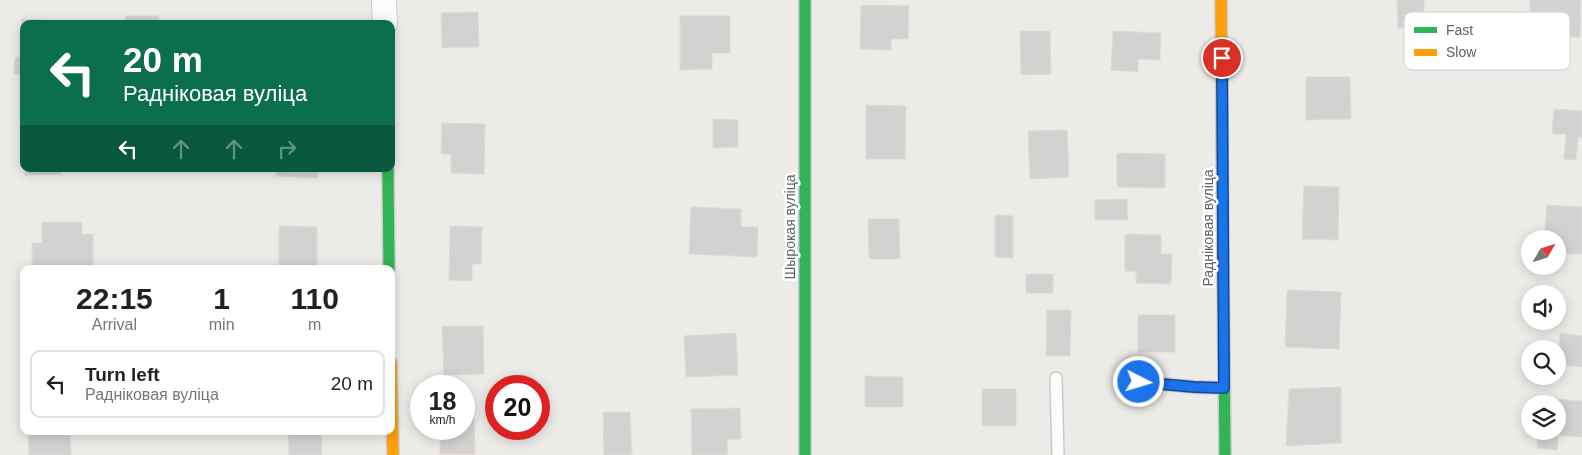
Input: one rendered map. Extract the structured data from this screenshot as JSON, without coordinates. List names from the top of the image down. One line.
{"streets":{"street":["Шырокая вуліца","Радніковая вуліца"]},"legend":["Fast","Slow"],"north":"top right","page":{"turn":["20 m","Радніковая вуліца"],"eta":["22:15","Arrival","1","min","110","m"],"list":[{"name":"Turn left","note":"Радніковая вуліца","value":"20 m"}],"speed":"18 km/h","limit":"20"}}
